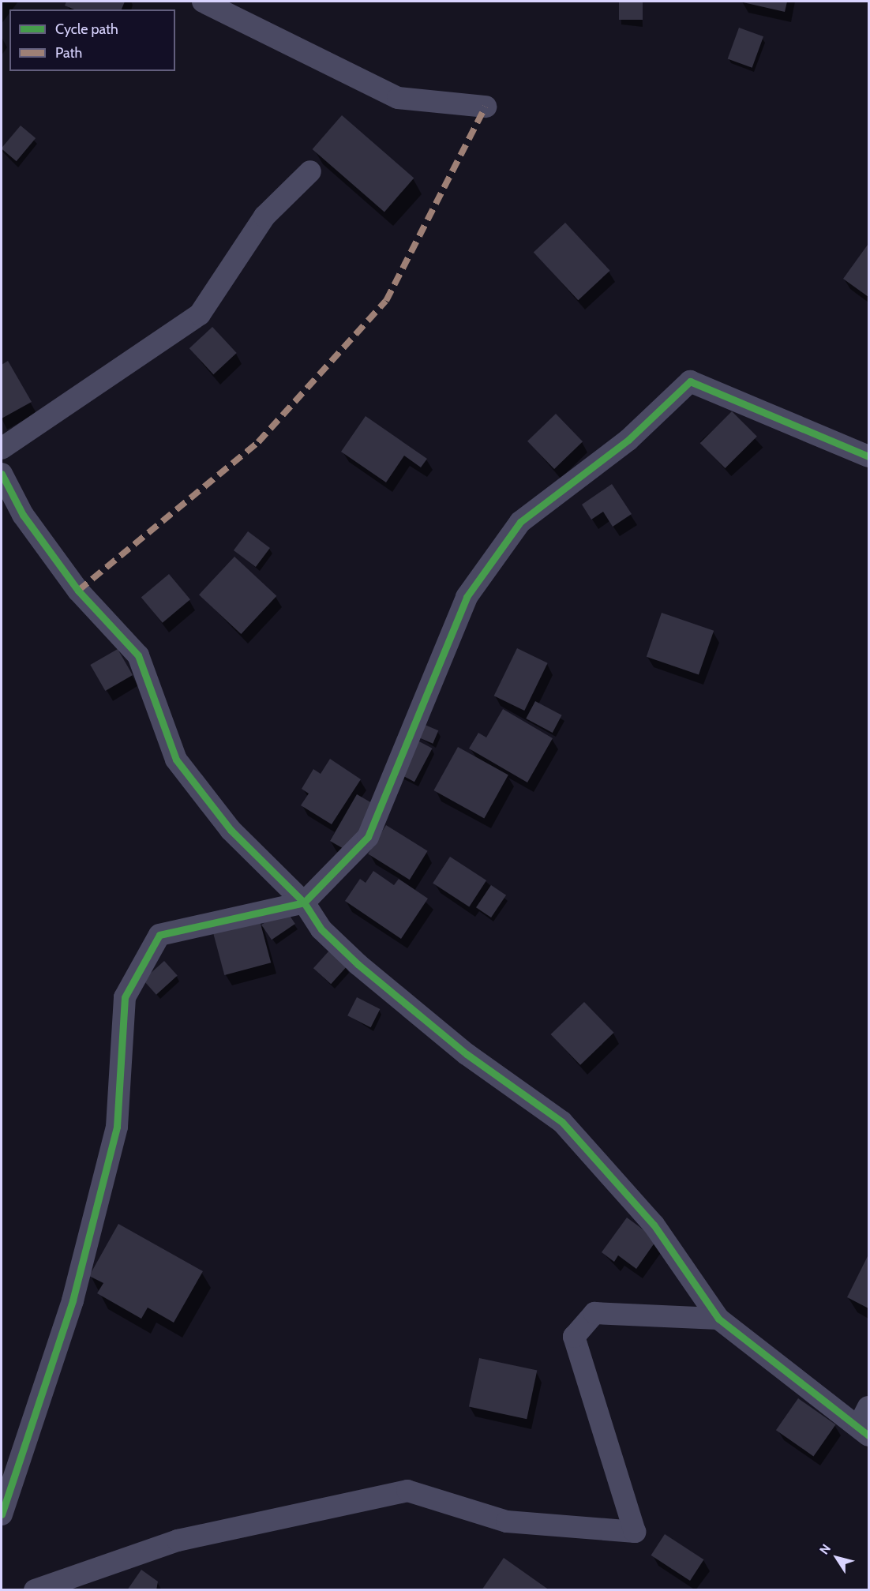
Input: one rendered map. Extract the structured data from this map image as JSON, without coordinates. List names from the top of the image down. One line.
{"legend":["Cycle path","Path"],"north":"top left"}
